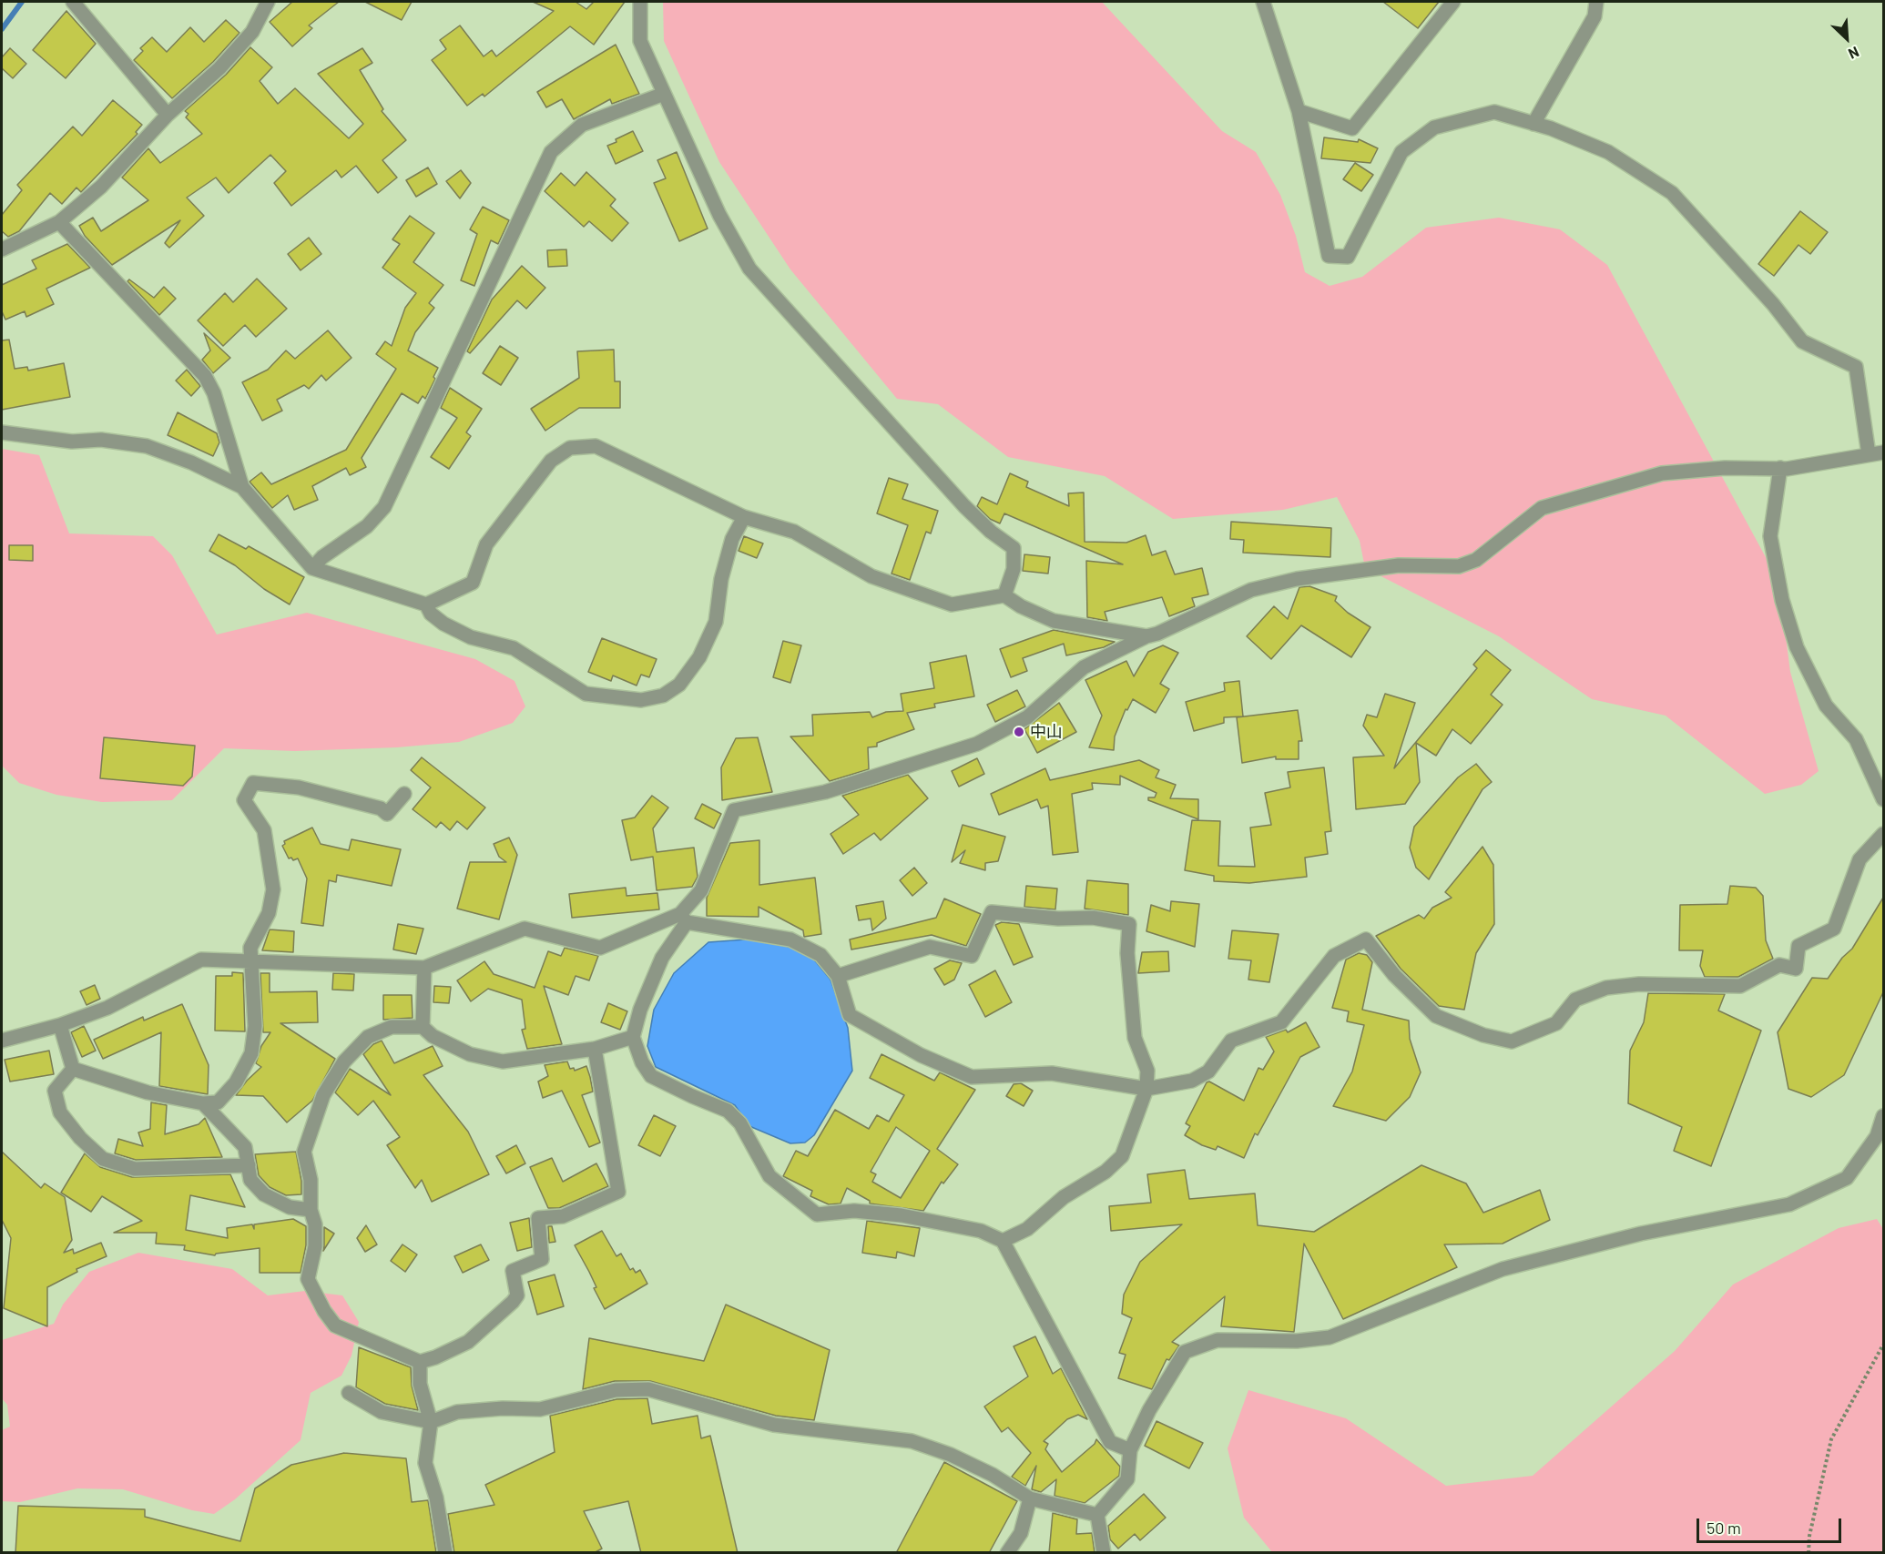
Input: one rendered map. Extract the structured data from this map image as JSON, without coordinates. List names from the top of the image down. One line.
{"places":["中山"],"scale_bar":"50 m","north":"bottom right"}
